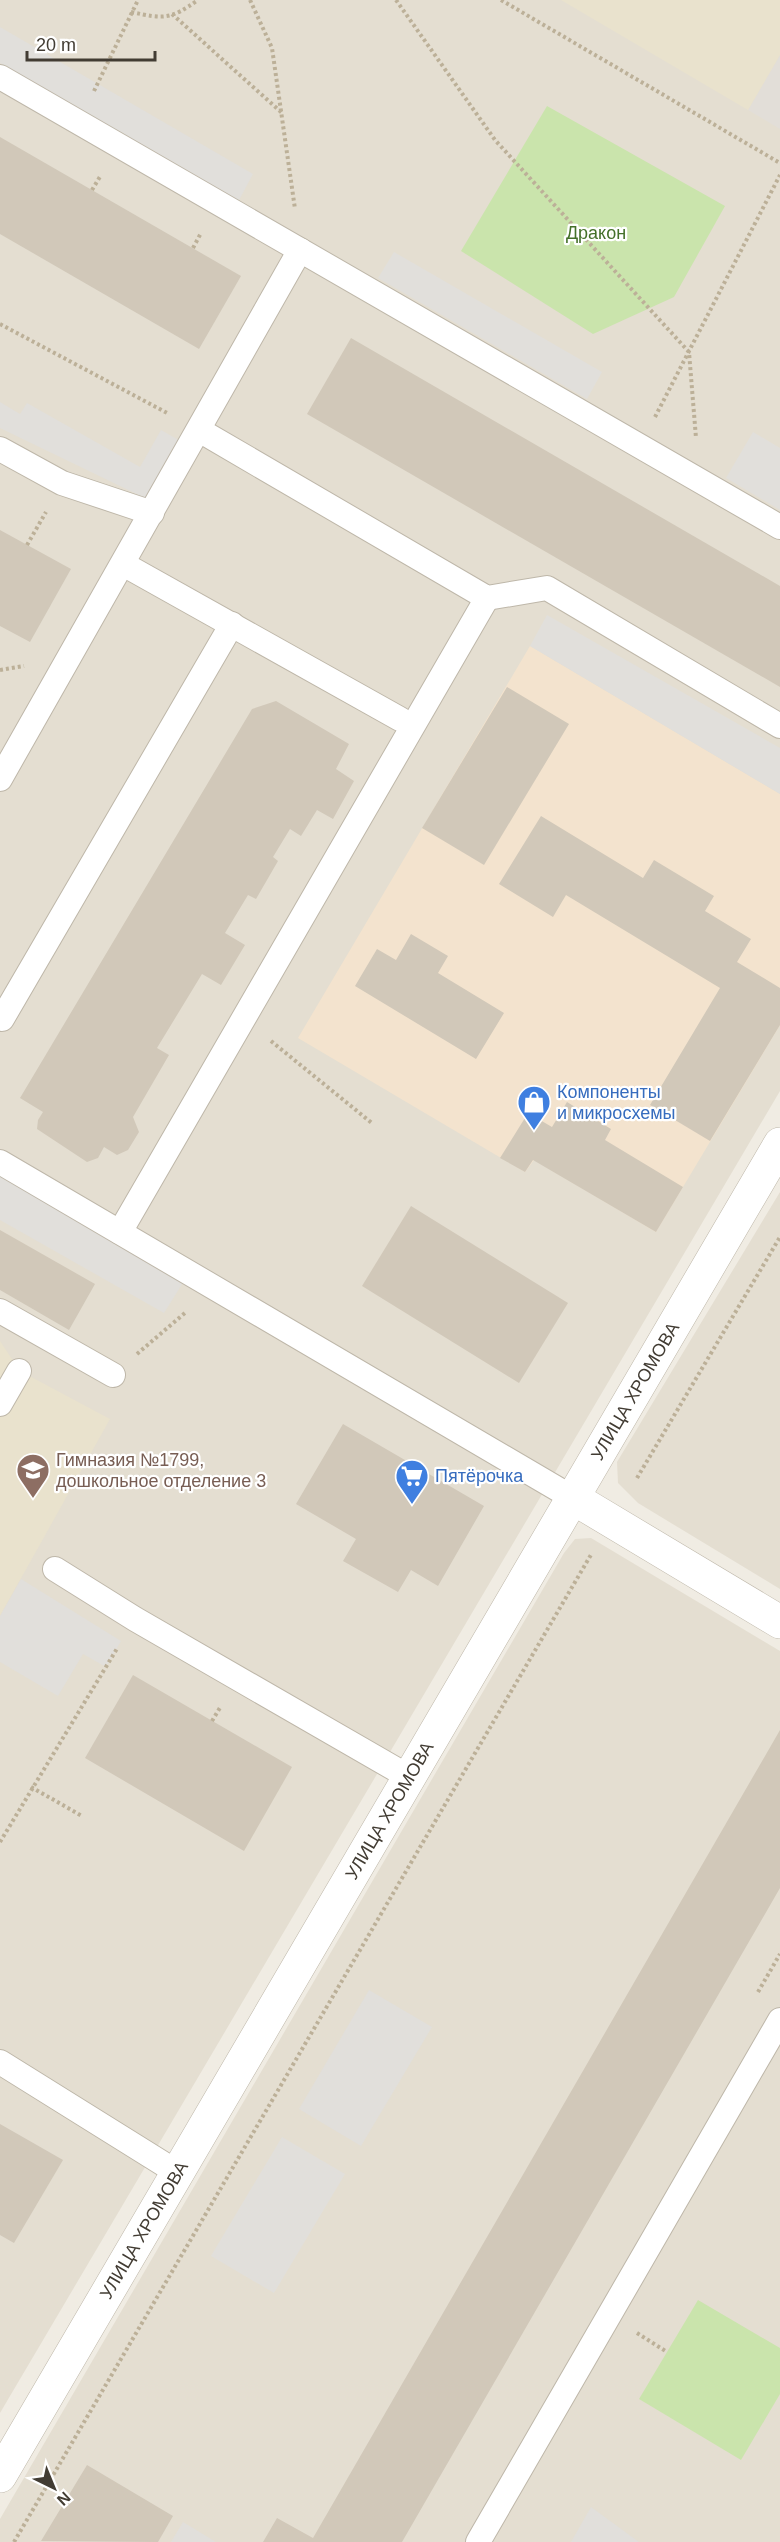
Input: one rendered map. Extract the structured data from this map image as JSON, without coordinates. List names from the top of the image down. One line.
{"streets":{"street":["УЛИЦА ХРОМОВА"]},"parks":["Дракон"],"places":{"shop":["Компоненты и микросхемы"],"school or university":["Гимназия №1799, дошкольное отделение 3"],"supermarket":["Пятёрочка"]},"scale_bar":"20 m","north":"bottom right"}
